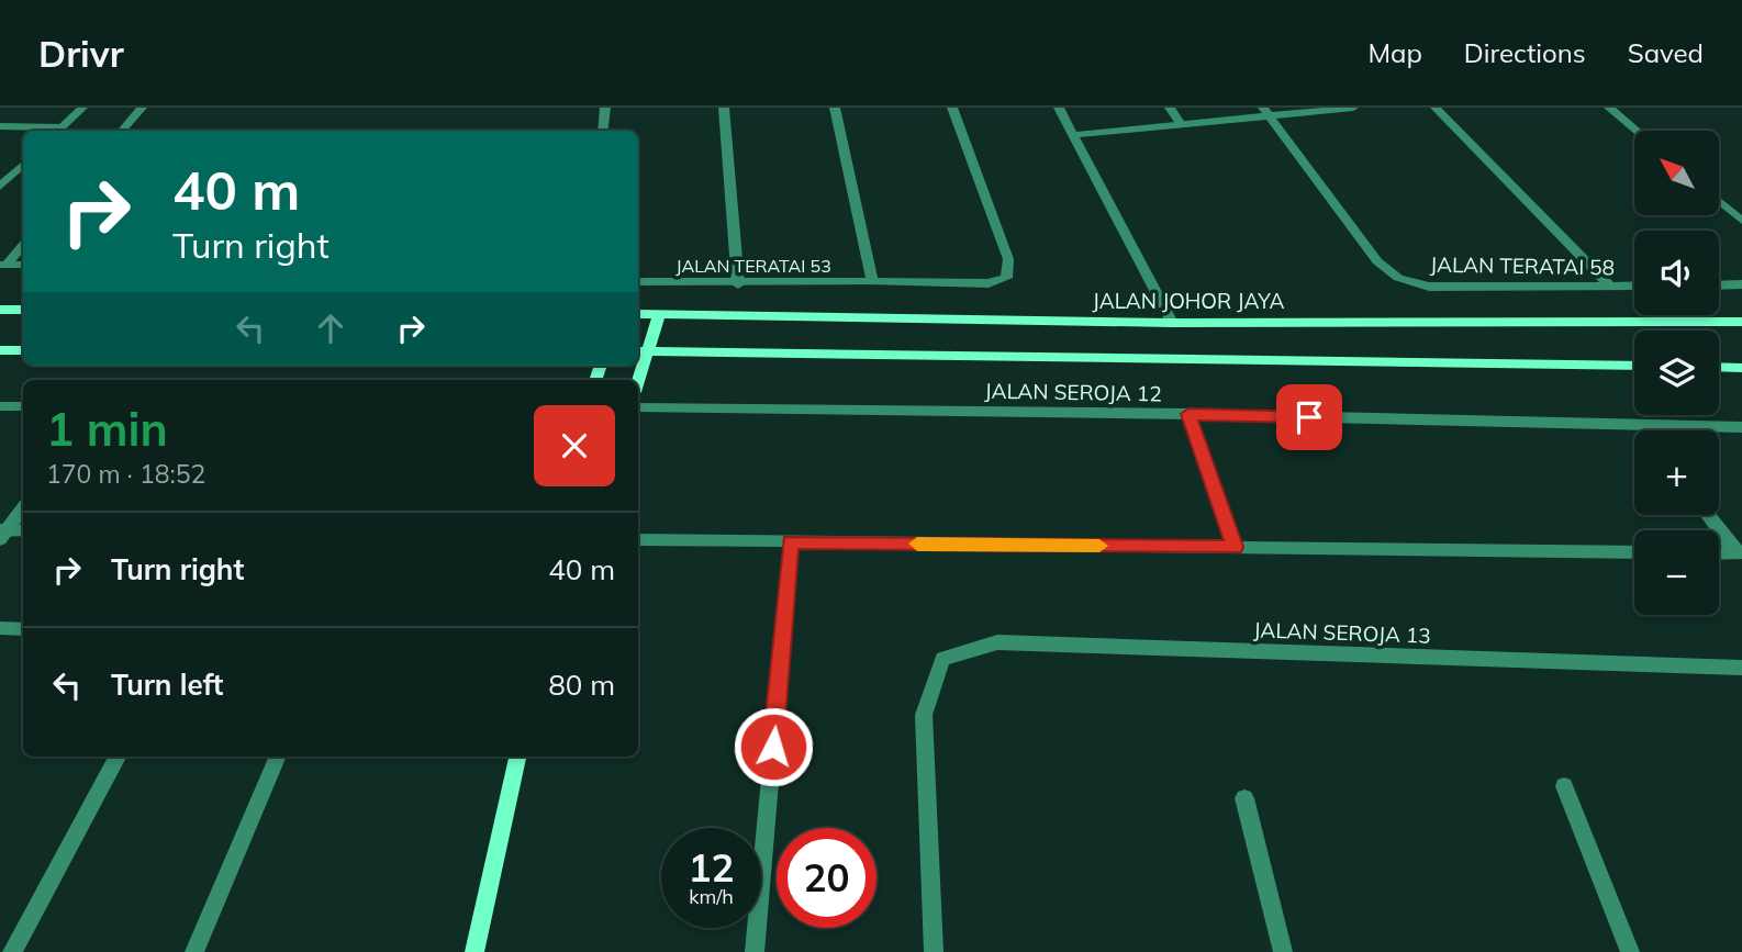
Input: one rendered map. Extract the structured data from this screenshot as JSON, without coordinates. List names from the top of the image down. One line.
{"streets":{"main road":["JALAN JOHOR JAYA"],"street":["JALAN TERATAI 53","JALAN TERATAI 58","JALAN SEROJA 12","JALAN SEROJA 13"]},"north":"top left","page":{"header":"Drivr","nav":["Map","Directions","Saved"],"map_buttons":["+","−"],"turn":["40 m","Turn right"],"heading":["1 min","170 m · 18:52"],"list":[{"name":"Turn right","value":"40 m"},{"name":"Turn left","value":"80 m"}],"speed":"12 km/h","limit":"20"}}
